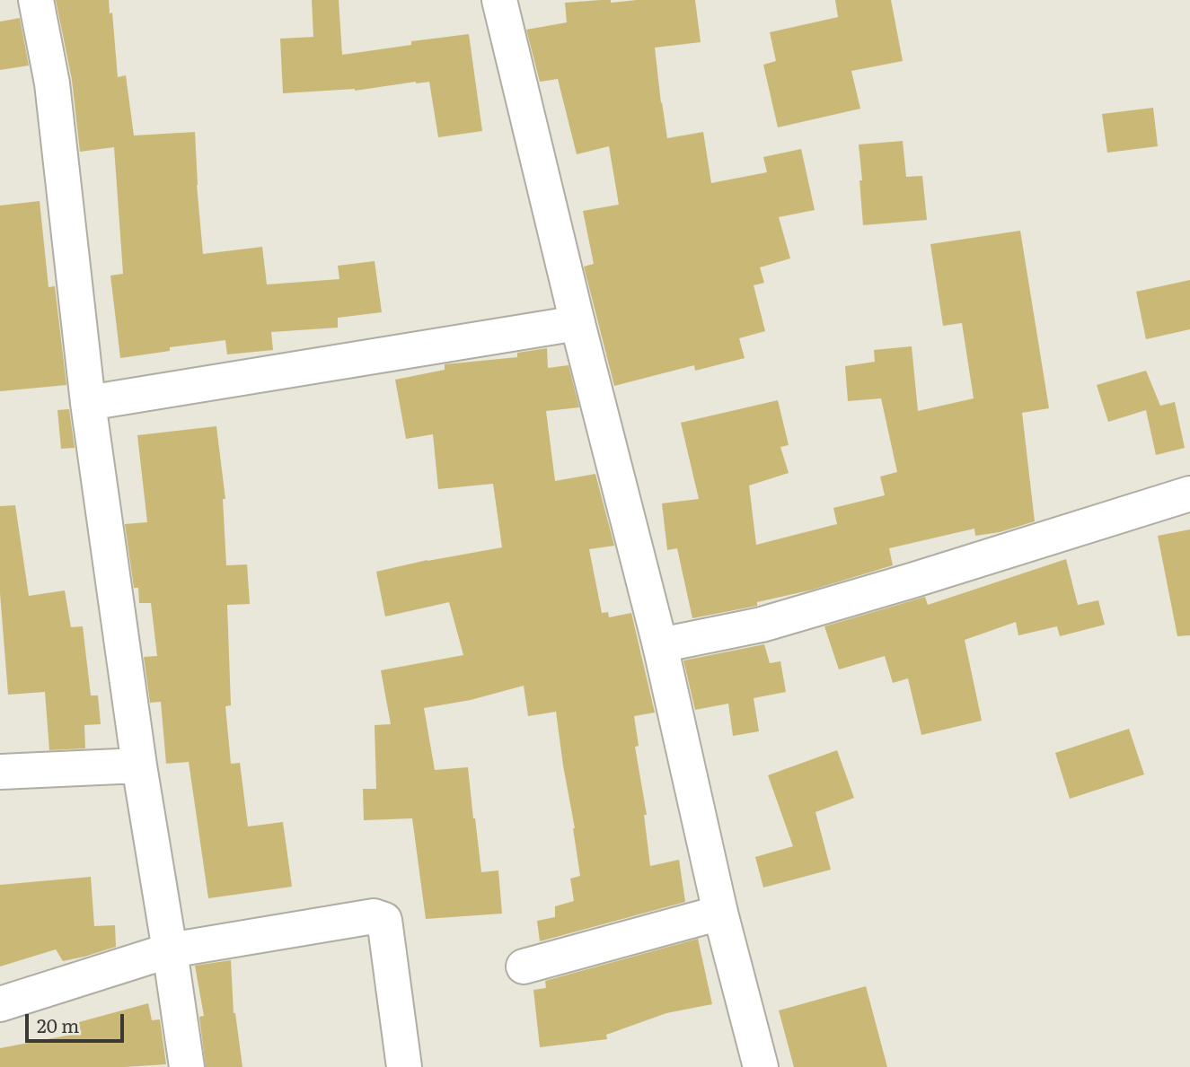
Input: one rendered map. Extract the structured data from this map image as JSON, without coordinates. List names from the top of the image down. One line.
{"scale_bar":"20 m"}
